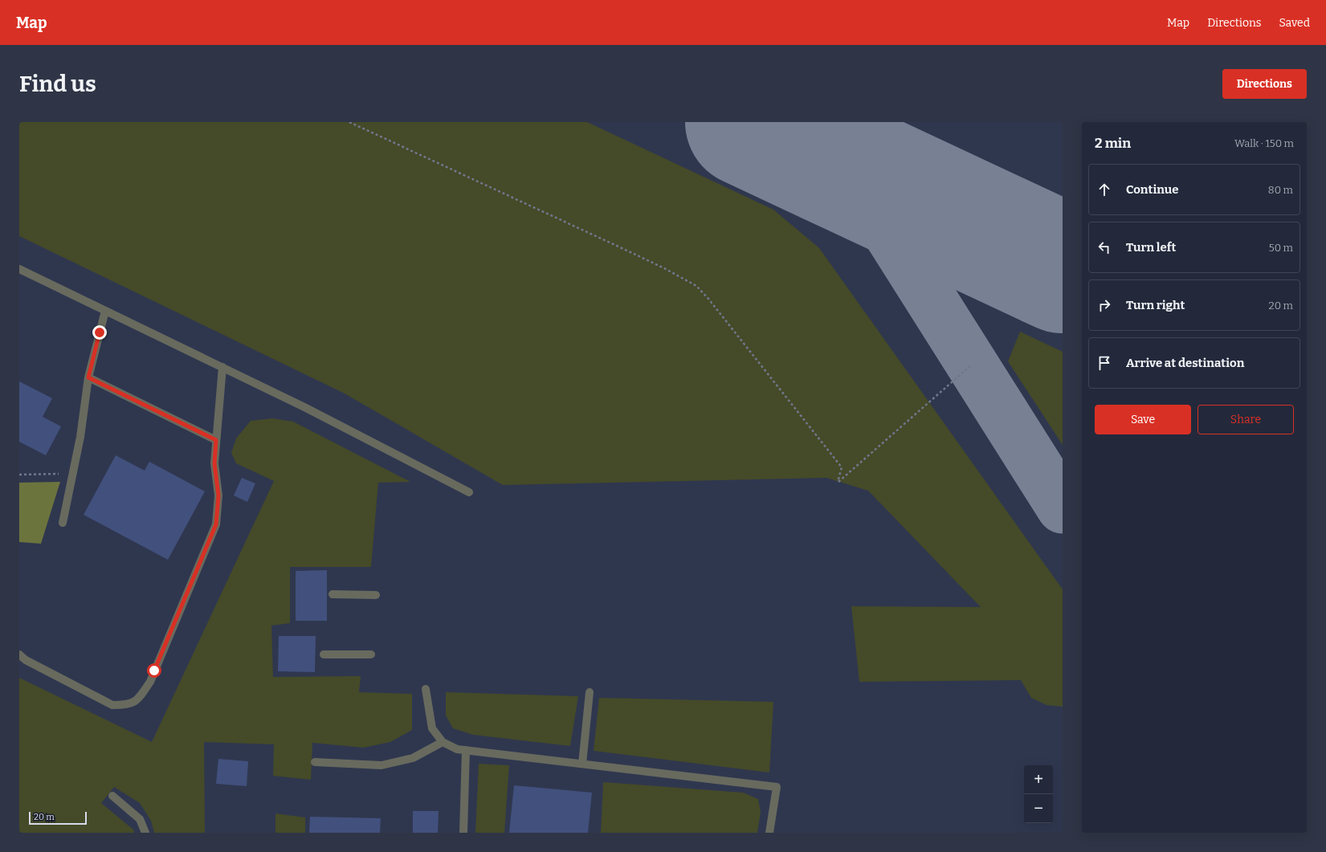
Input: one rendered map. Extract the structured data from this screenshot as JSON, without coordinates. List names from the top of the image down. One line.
{"scale_bar":"20 m","page":{"header":"Map","nav":["Map","Directions","Saved"],"buttons":["Directions",["Save","Share"]],"title":"Find us","heading":["2 min","Walk · 150 m"],"list":[["Continue","80 m"],["Turn left","50 m"],["Turn right","20 m"],"Arrive at destination"],"map_buttons":["+","−"],"scale":"20 m"}}
